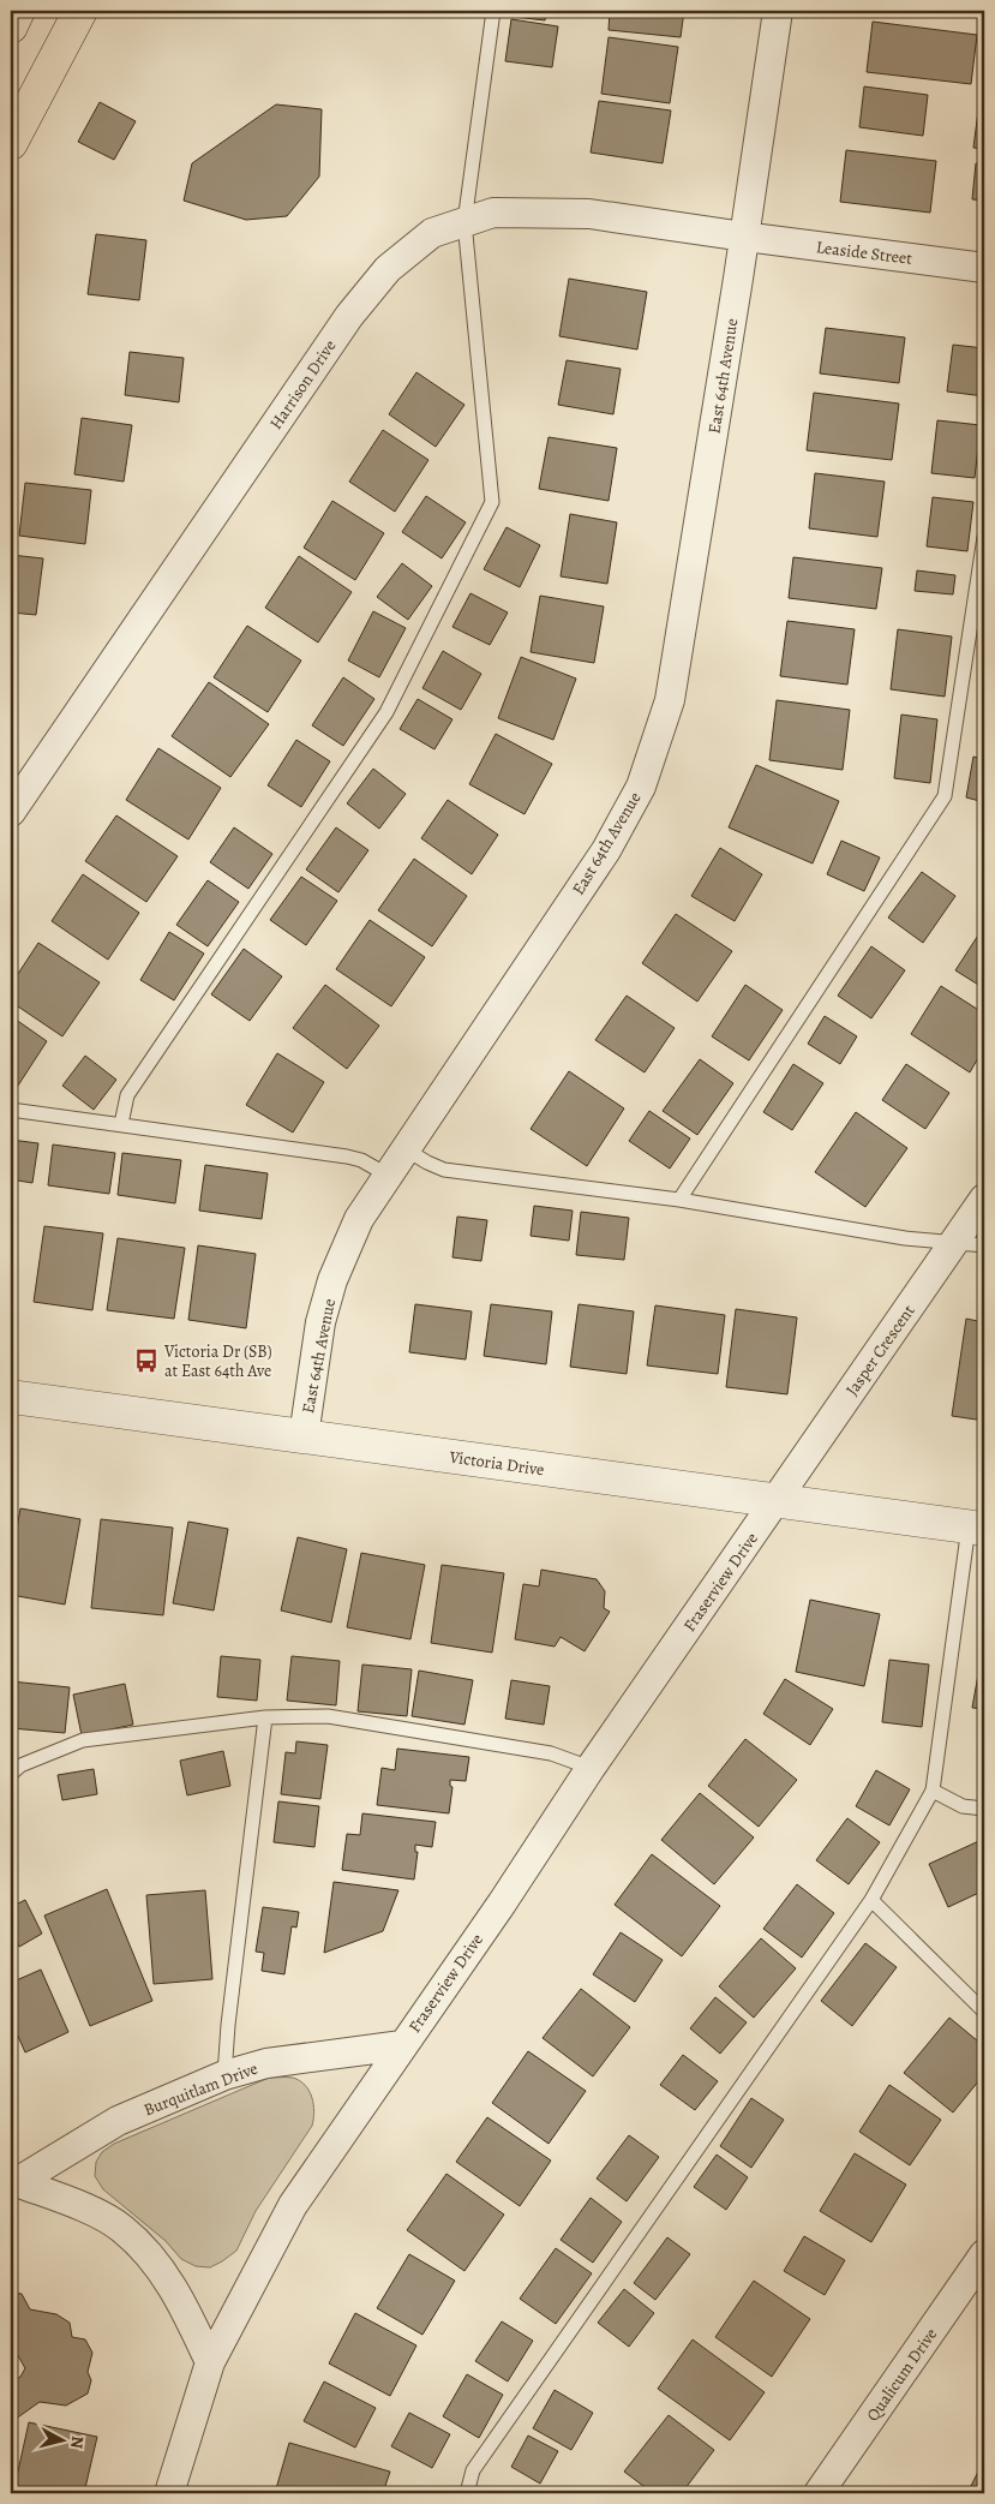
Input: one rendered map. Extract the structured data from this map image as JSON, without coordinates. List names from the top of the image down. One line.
{"streets":{"street":["Leaside Street","East 64th Avenue","Harrison Drive","Jasper Crescent","Victoria Drive","Fraserview Drive","Burquitlam Drive","Qualicum Drive"]},"crossings":[["Leaside Street","East 64th Avenue"],["Leaside Street","Harrison Drive"],["East 64th Avenue","Harrison Drive"],["East 64th Avenue","Victoria Drive"],["Jasper Crescent","Victoria Drive"],["Jasper Crescent","Fraserview Drive"],["Victoria Drive","Fraserview Drive"],["Fraserview Drive","Burquitlam Drive"]],"places":{"bus stop":["Victoria Dr (SB) at East 64th Ave"]},"north":"right"}
